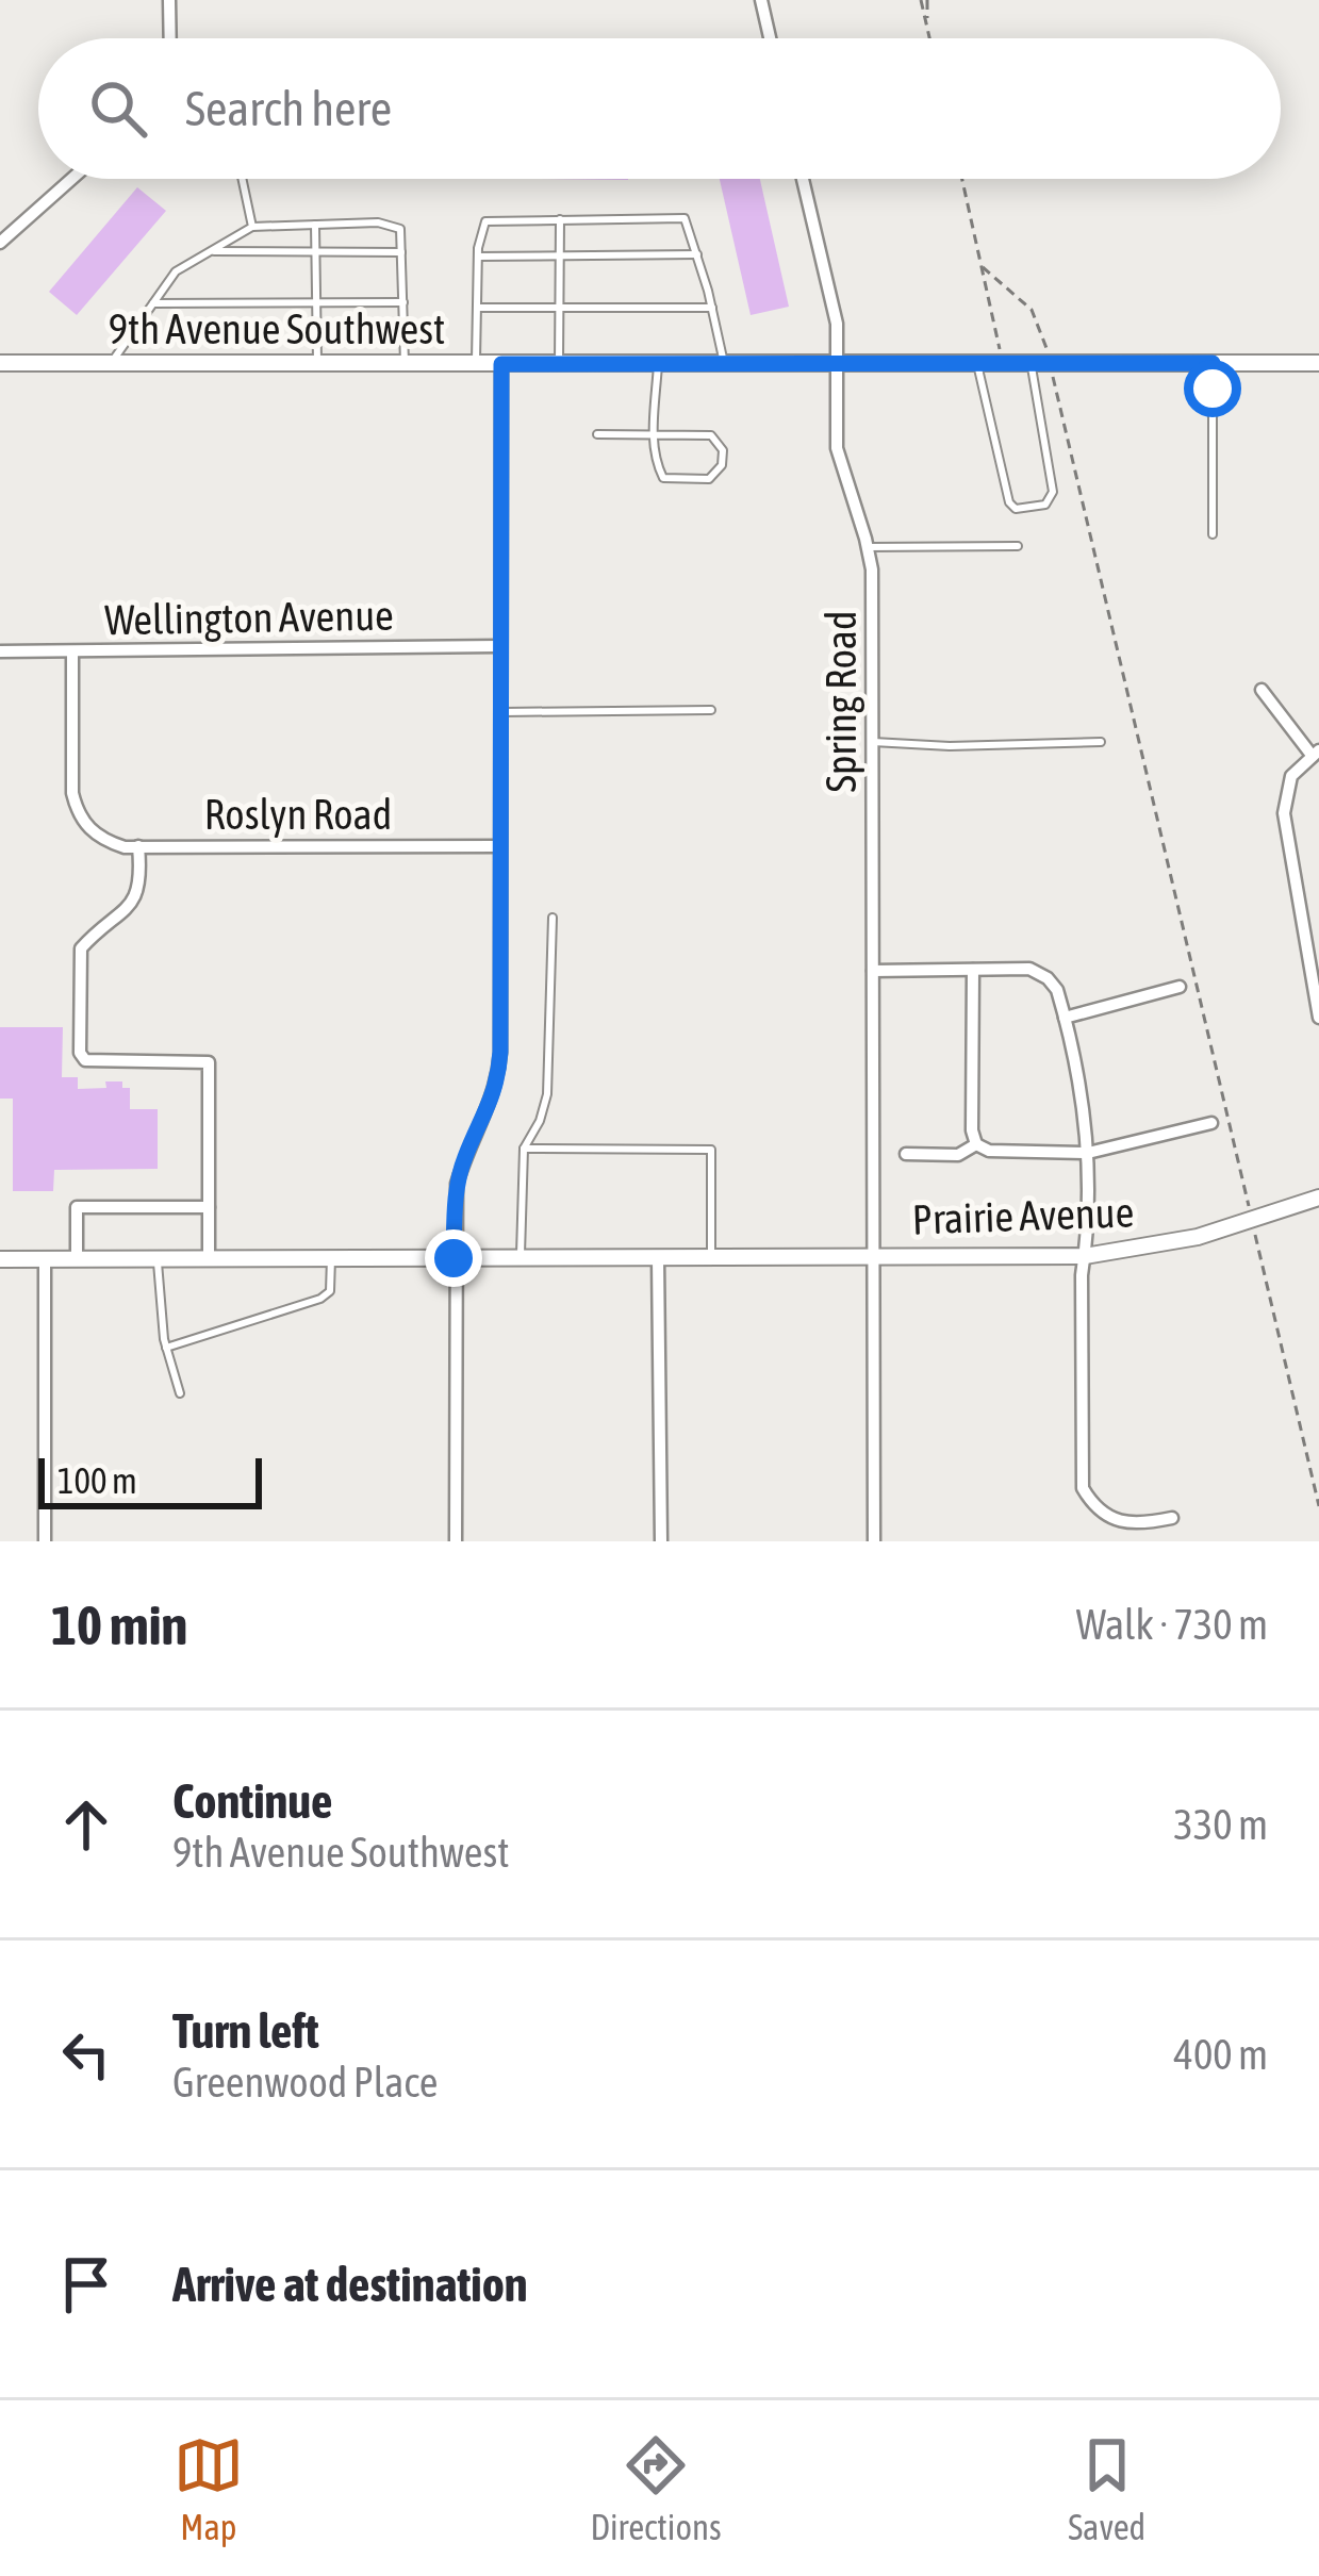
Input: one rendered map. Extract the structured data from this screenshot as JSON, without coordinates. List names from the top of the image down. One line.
{"streets":{"street":["9th Avenue Southwest","Wellington Avenue","Spring Road","Roslyn Road","Prairie Avenue"]},"crossings":[["9th Avenue Southwest","Spring Road"],["Wellington Avenue","Roslyn Road"],["Spring Road","Prairie Avenue"]],"scale_bar":"100 m","page":{"search":"Search here","scale":"100 m","heading":["10 min","Walk · 730 m"],"list":[["Continue","9th Avenue Southwest","330 m"],["Turn left","Greenwood Place","400 m"],"Arrive at destination"],"nav":["Map","Directions","Saved"]}}
